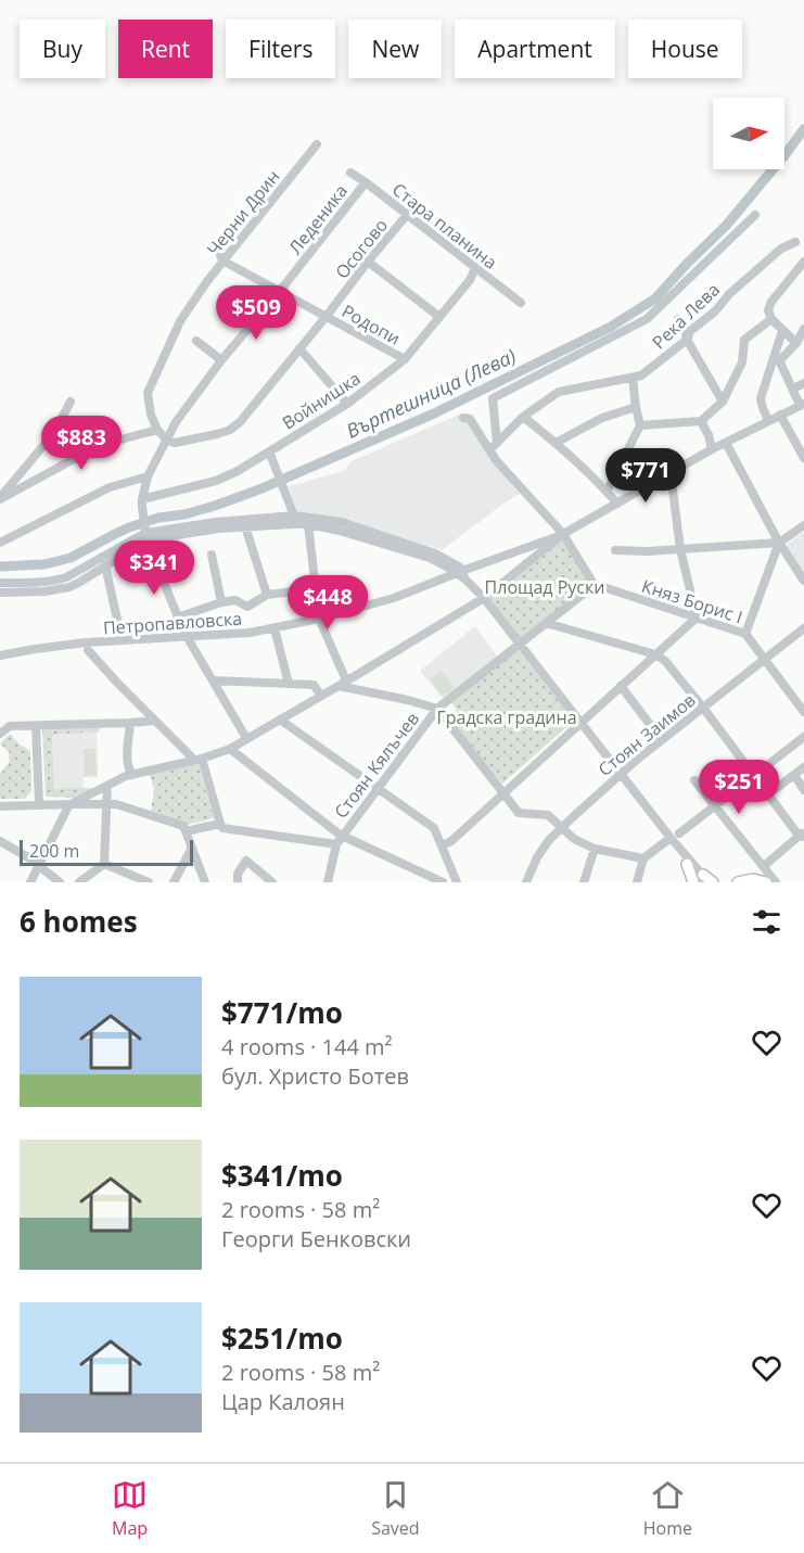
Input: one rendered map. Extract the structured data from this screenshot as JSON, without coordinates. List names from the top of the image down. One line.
{"streets":{"street":["Черни Дрин","Леденика","Стара планина","Осогово","Река Лева","Родопи","Войнишка","Княз Борис I","Петропавловска","Стоян Заимов","Стоян Кялъчев"]},"crossings":[["Черни Дрин","Леденика"],["Черни Дрин","Осогово"],["Черни Дрин","Родопи"],["Леденика","Стара планина"],["Леденика","Осогово"],["Леденика","Родопи"],["Леденика","Войнишка"],["Леденика","Петропавловска"],["Стара планина","Осогово"],["Стара планина","Войнишка"],["Осогово","Родопи"],["Родопи","Войнишка"],["Княз Борис I","Стоян Заимов"],["Княз Борис I","Стоян Кялъчев"]],"water":["Въртешница (Лева)"],"parks":["Площад Руски","Градска градина"],"scale_bar":"200 m","north":"right","page":{"chip":["Buy","Rent","Filters","New","Apartment","House"],"price":["$509","$883","$771","$341","$448","$251"],"scale":"200 m","heading":"6 homes","list":[{"name":"$771/mo","note":"4 rooms · 144 m² · бул. Христо Ботев"},{"name":"$341/mo","note":"2 rooms · 58 m² · Георги Бенковски"},{"name":"$251/mo","note":"2 rooms · 58 m² · Цар Калоян"}],"tabs":["Map","Saved","Home"]}}
